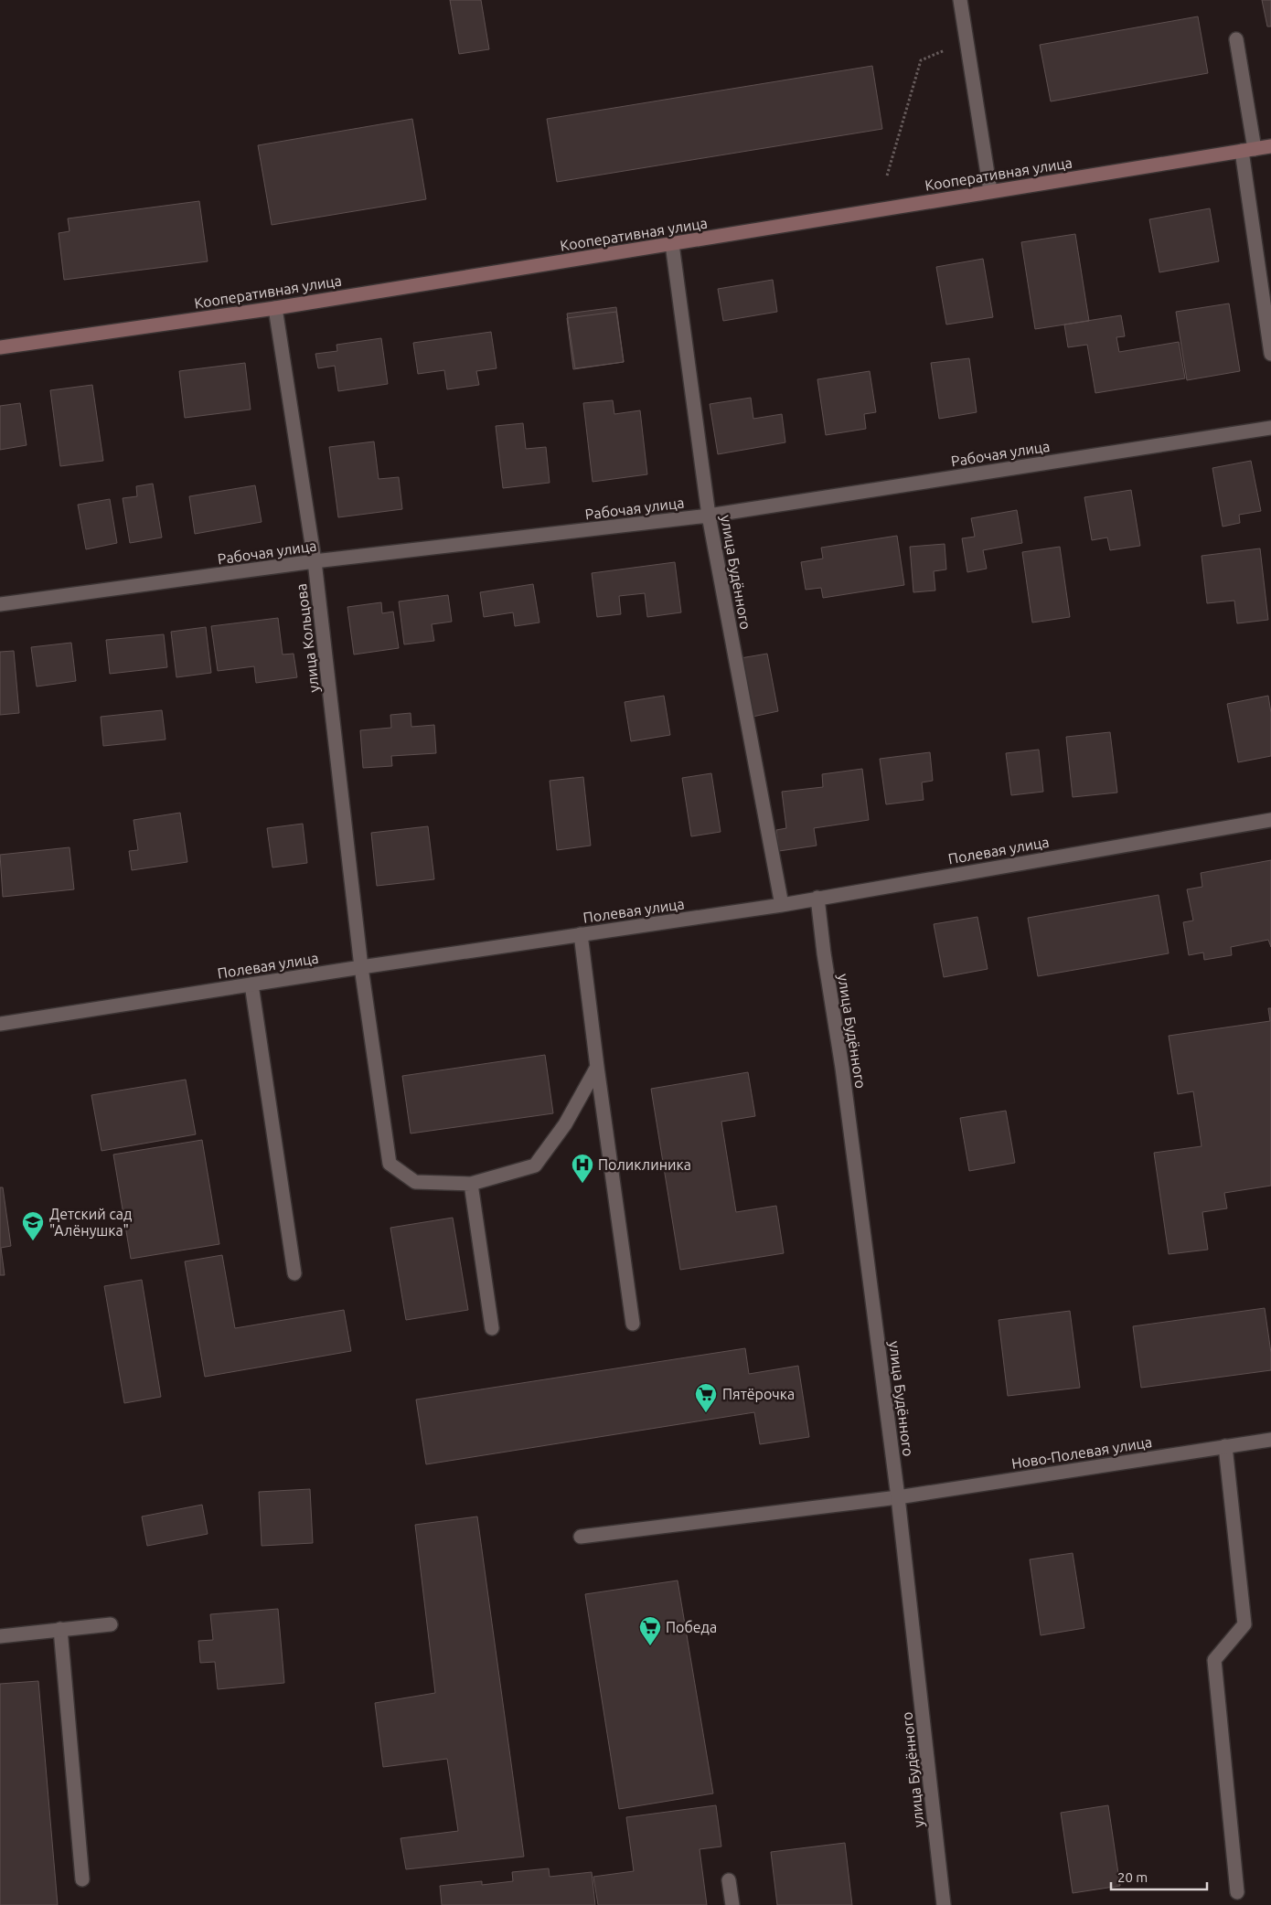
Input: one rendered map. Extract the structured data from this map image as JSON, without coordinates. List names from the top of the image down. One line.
{"streets":{"street":["Кооперативная улица","Рабочая улица","улица Будённого","улица Кольцова","Полевая улица","Ново-Полевая улица"]},"crossings":[["Кооперативная улица","улица Будённого"],["Кооперативная улица","улица Кольцова"],["Рабочая улица","улица Будённого"],["Рабочая улица","улица Кольцова"],["улица Будённого","Полевая улица"],["улица Будённого","Ново-Полевая улица"],["улица Кольцова","Полевая улица"]],"places":{"hospital":["Поликлиника"],"school or university":["Детский сад \"Алёнушка\""],"supermarket":["Пятёрочка","Победа"]},"scale_bar":"20 m"}
